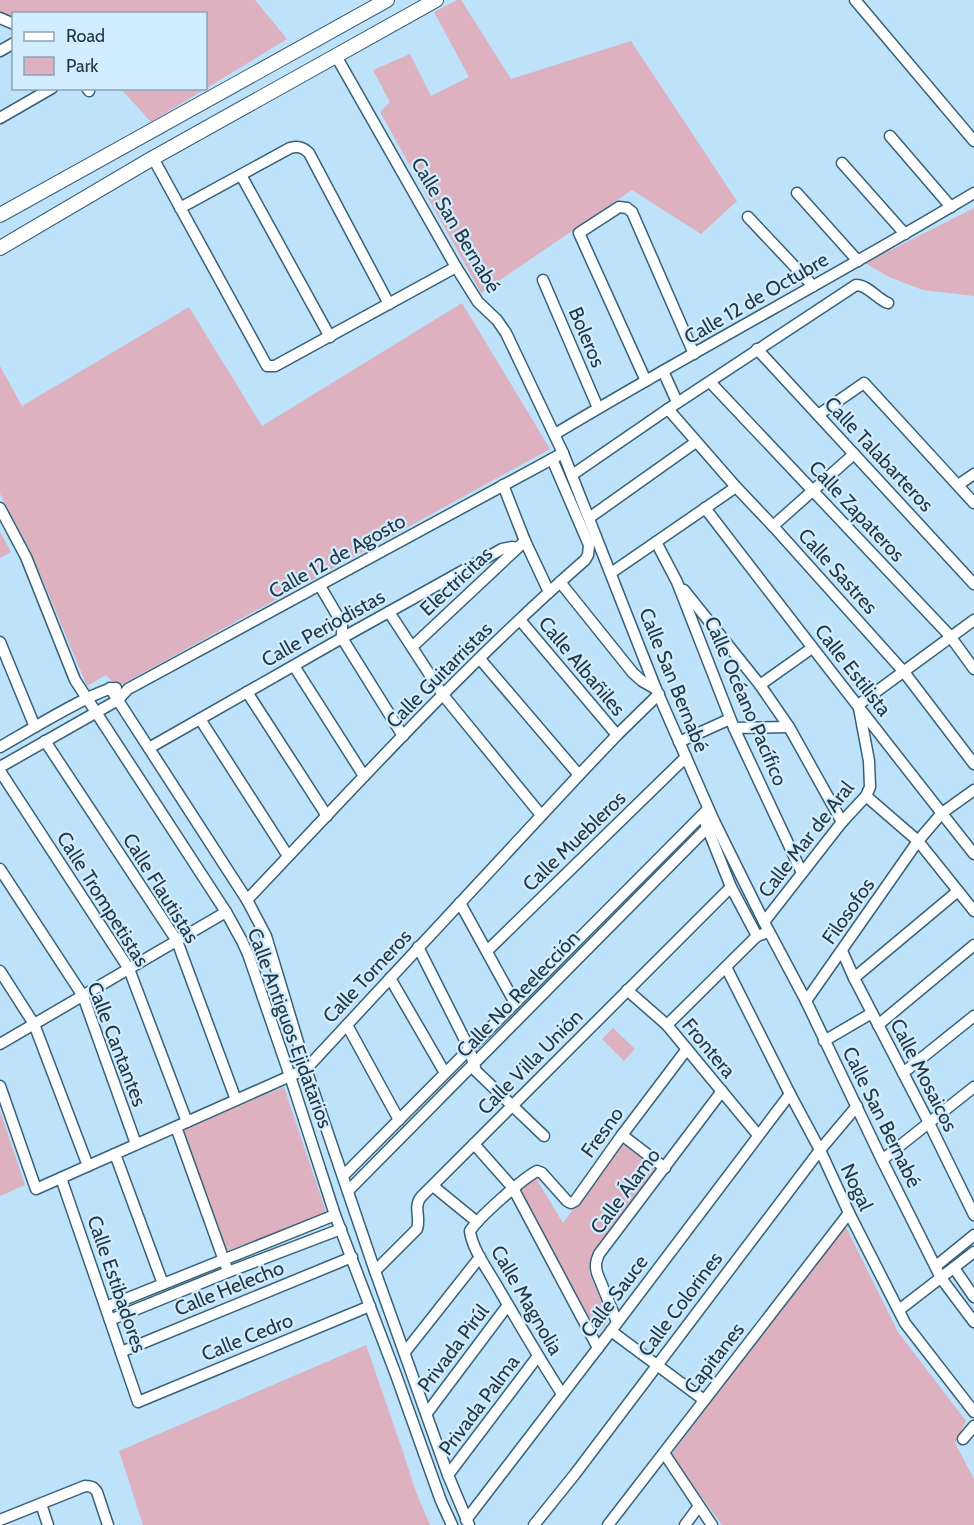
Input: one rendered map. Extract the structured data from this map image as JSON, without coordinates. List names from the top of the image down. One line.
{"streets":{"street":["Calle San Bernabé","Calle 12 de Octubre","Boleros","Calle Talabarteros","Calle Zapateros","Calle 12 de Agosto","Calle Sastres","Electricitas","Calle Periodistas","Calle Albañiles","Calle Estilista","Calle Guitarristas","Calle Océano Pacífico","Calle Mar de Aral","Calle Muebleros","Calle Flautistas","Calle Trompetistas","Filosofos","Calle Torneros","Calle No Reelección","Calle Antiguos Ejidatarios","Calle Cantantes","Frontera","Calle Villa Unión","Calle Mosaicos","Fresno","Nogal","Calle Álamo","Calle Estibadores","Calle Helecho","Calle Sauce","Calle Magnolia","Calle Colorines","Calle Cedro","Privada Pirúl","Capitanes","Privada Palma"]},"crossings":[["Calle San Bernabé","Calle 12 de Octubre"],["Calle San Bernabé","Calle 12 de Agosto"],["Calle San Bernabé","Calle Mar de Aral"],["Calle San Bernabé","Calle Muebleros"],["Calle San Bernabé","Filosofos"],["Calle San Bernabé","Calle Torneros"],["Calle San Bernabé","Calle No Reelección"],["Calle San Bernabé","Calle Villa Unión"],["Calle San Bernabé","Calle Colorines"],["Calle 12 de Octubre","Boleros"],["Calle 12 de Agosto","Calle Guitarristas"],["Calle 12 de Agosto","Calle Flautistas"],["Calle 12 de Agosto","Calle Trompetistas"],["Calle 12 de Agosto","Calle Antiguos Ejidatarios"],["Electricitas","Calle Periodistas"],["Calle Periodistas","Calle Antiguos Ejidatarios"],["Calle Albañiles","Calle Guitarristas"],["Calle Albañiles","Calle Torneros"],["Calle Estilista","Calle Mar de Aral"],["Calle Estilista","Filosofos"],["Calle Guitarristas","Calle Antiguos Ejidatarios"],["Calle Océano Pacífico","Calle Mar de Aral"],["Calle Flautistas","Calle Torneros"],["Calle Trompetistas","Calle Torneros"],["Filosofos","Calle Mosaicos"],["Calle Torneros","Calle Antiguos Ejidatarios"],["Calle Torneros","Calle Cantantes"],["Calle Torneros","Calle Estibadores"],["Calle No Reelección","Calle Antiguos Ejidatarios"],["Calle Antiguos Ejidatarios","Calle Villa Unión"],["Calle Antiguos Ejidatarios","Calle Helecho"],["Calle Antiguos Ejidatarios","Calle Sauce"],["Calle Antiguos Ejidatarios","Calle Cedro"],["Calle Antiguos Ejidatarios","Privada Pirúl"],["Calle Antiguos Ejidatarios","Privada Palma"],["Frontera","Calle Villa Unión"],["Frontera","Fresno"],["Frontera","Calle Álamo"],["Frontera","Calle Sauce"],["Nogal","Calle Sauce"],["Nogal","Calle Colorines"],["Nogal","Capitanes"],["Calle Álamo","Calle Sauce"],["Calle Estibadores","Calle Helecho"],["Calle Estibadores","Calle Cedro"],["Calle Sauce","Calle Magnolia"],["Calle Magnolia","Privada Pirúl"],["Calle Magnolia","Privada Palma"]],"legend":["Road","Park"]}
